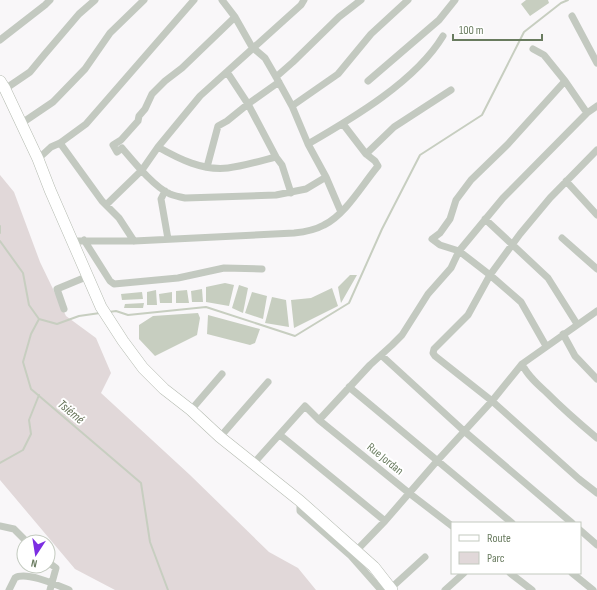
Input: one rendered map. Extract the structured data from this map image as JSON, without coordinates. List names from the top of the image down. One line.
{"streets":{"street":["Rue Jordan"]},"water":["Tsiémé"],"legend":["Route","Parc"],"scale_bar":"100 m","north":"bottom"}
